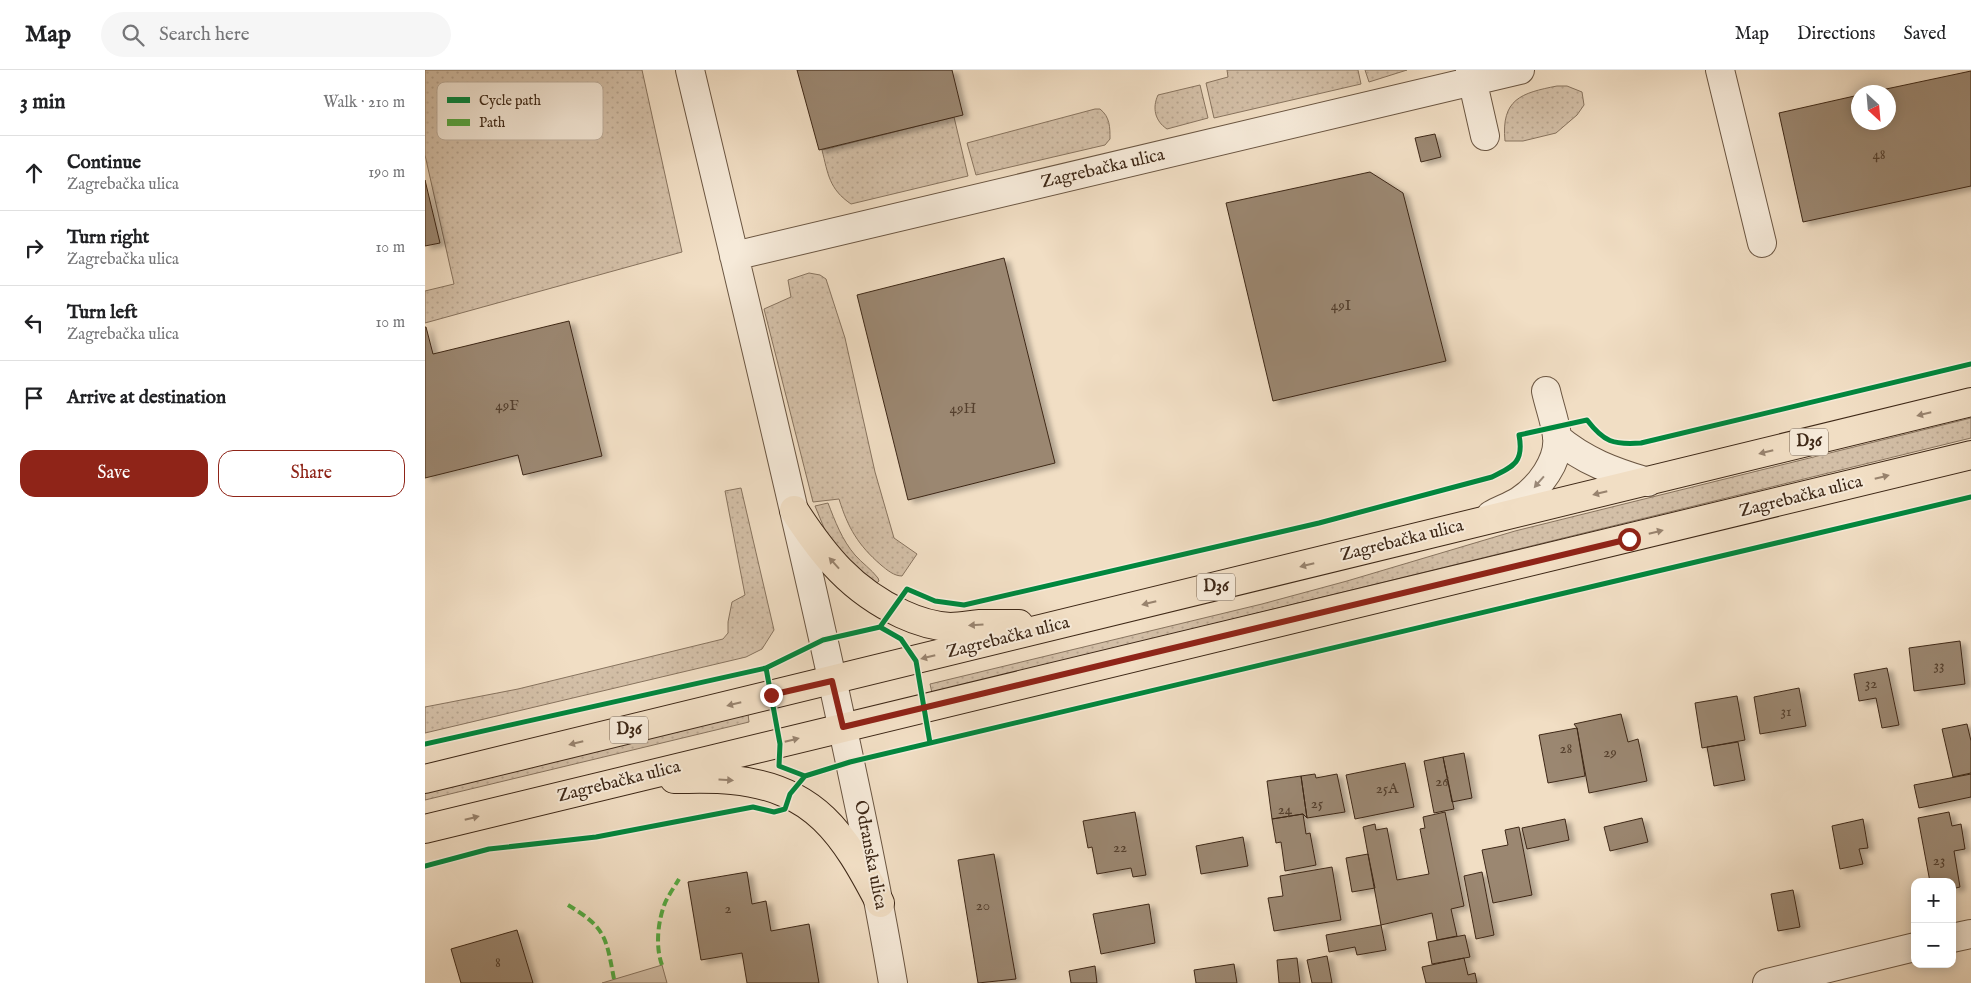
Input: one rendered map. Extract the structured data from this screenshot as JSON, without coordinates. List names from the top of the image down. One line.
{"streets":{"main road":["Zagrebačka ulica","D36"],"street":["Odranska ulica"]},"crossings":[["Zagrebačka ulica","Odranska ulica"]],"house_numbers":["48","49I","49F","49H","33","32","31","28","29","26","25A","25","24","22","23","20","2","8"],"legend":["Cycle path","Path"],"north":"bottom right","page":{"header":"Map","search":"Search here","nav":["Map","Directions","Saved"],"heading":["3 min","Walk · 210 m"],"list":[["Continue","Zagrebačka ulica","190 m"],["Turn right","Zagrebačka ulica","10 m"],["Turn left","Zagrebačka ulica","10 m"],"Arrive at destination"],"buttons":["Save","Share"],"map_buttons":["+","−"]}}
